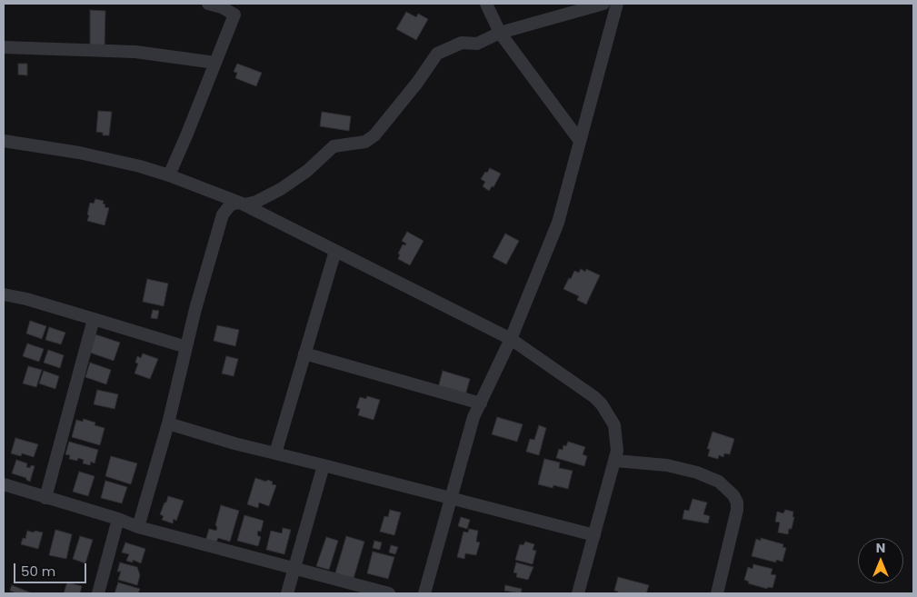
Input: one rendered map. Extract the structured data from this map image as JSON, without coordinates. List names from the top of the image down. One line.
{"scale_bar":"50 m","north":"top"}
